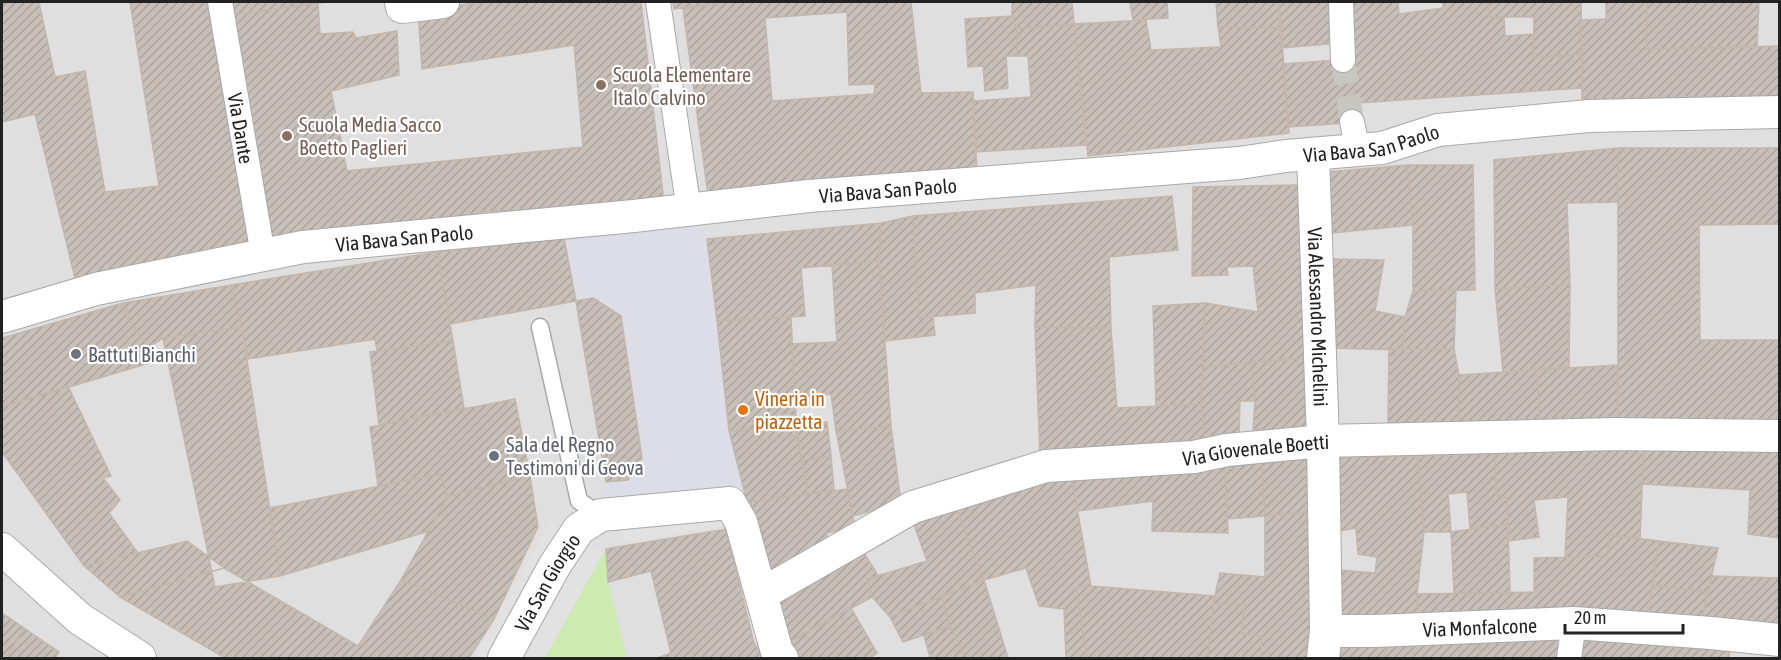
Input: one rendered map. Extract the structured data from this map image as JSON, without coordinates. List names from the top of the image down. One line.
{"streets":{"street":["Via Dante","Via Bava San Paolo","Via Alessandro Michelini","Via Giovenale Boetti","Via San Giorgio","Via Monfalcone"]},"crossings":[["Via Dante","Via Bava San Paolo"],["Via Bava San Paolo","Via Alessandro Michelini"],["Via Alessandro Michelini","Via Giovenale Boetti"],["Via Alessandro Michelini","Via Monfalcone"]],"places":["Scuola Elementare Italo Calvino","Scuola Media Sacco Boetto Paglieri","Battuti Bianchi","Vineria in piazzetta","Sala del Regno Testimoni di Geova"],"scale_bar":"20 m"}
